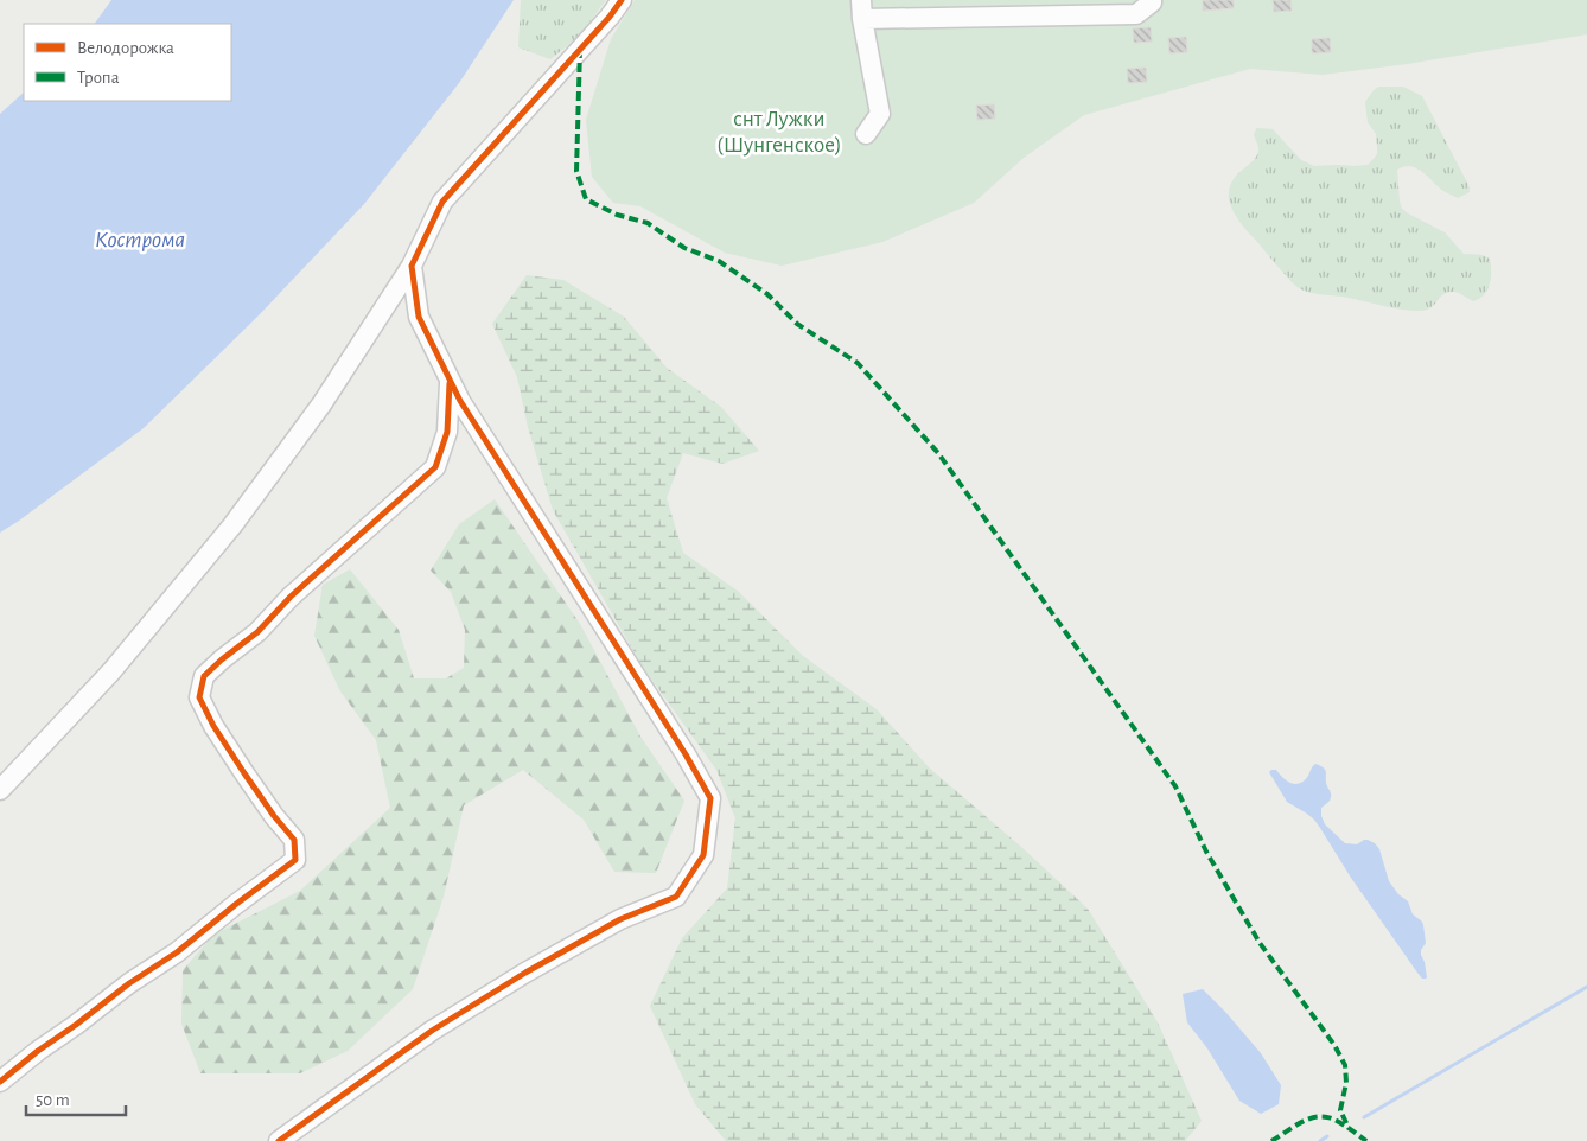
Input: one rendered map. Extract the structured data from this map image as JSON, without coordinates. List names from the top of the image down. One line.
{"water":["Кострома"],"parks":["снт Лужки (Шунгенское)"],"legend":["Велодорожка","Тропа"],"scale_bar":"50 m"}
